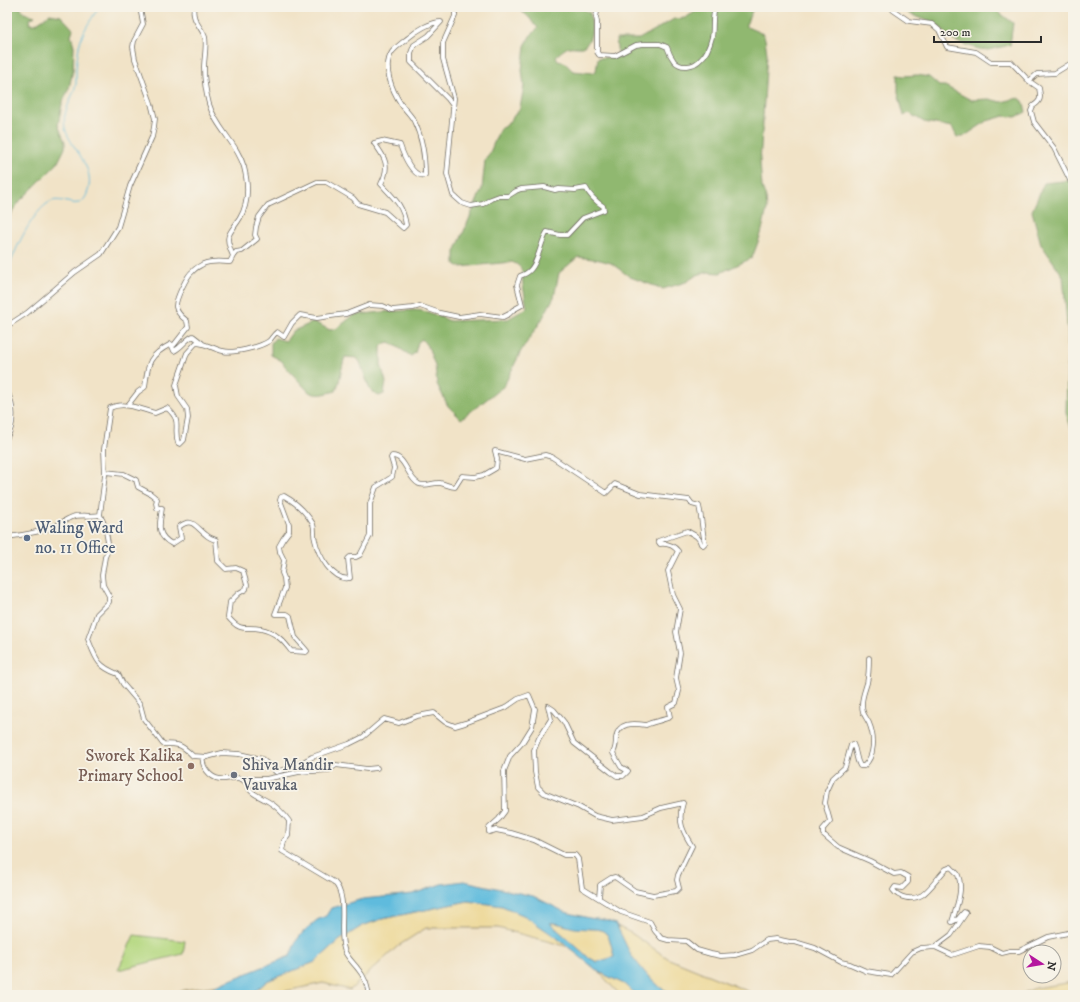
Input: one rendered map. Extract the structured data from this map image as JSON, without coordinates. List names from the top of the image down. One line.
{"places":["Waling Ward no. 11 Office","Sworek Kalika Primary School","Shiva Mandir Vauvaka"],"scale_bar":"200 m","north":"right"}
